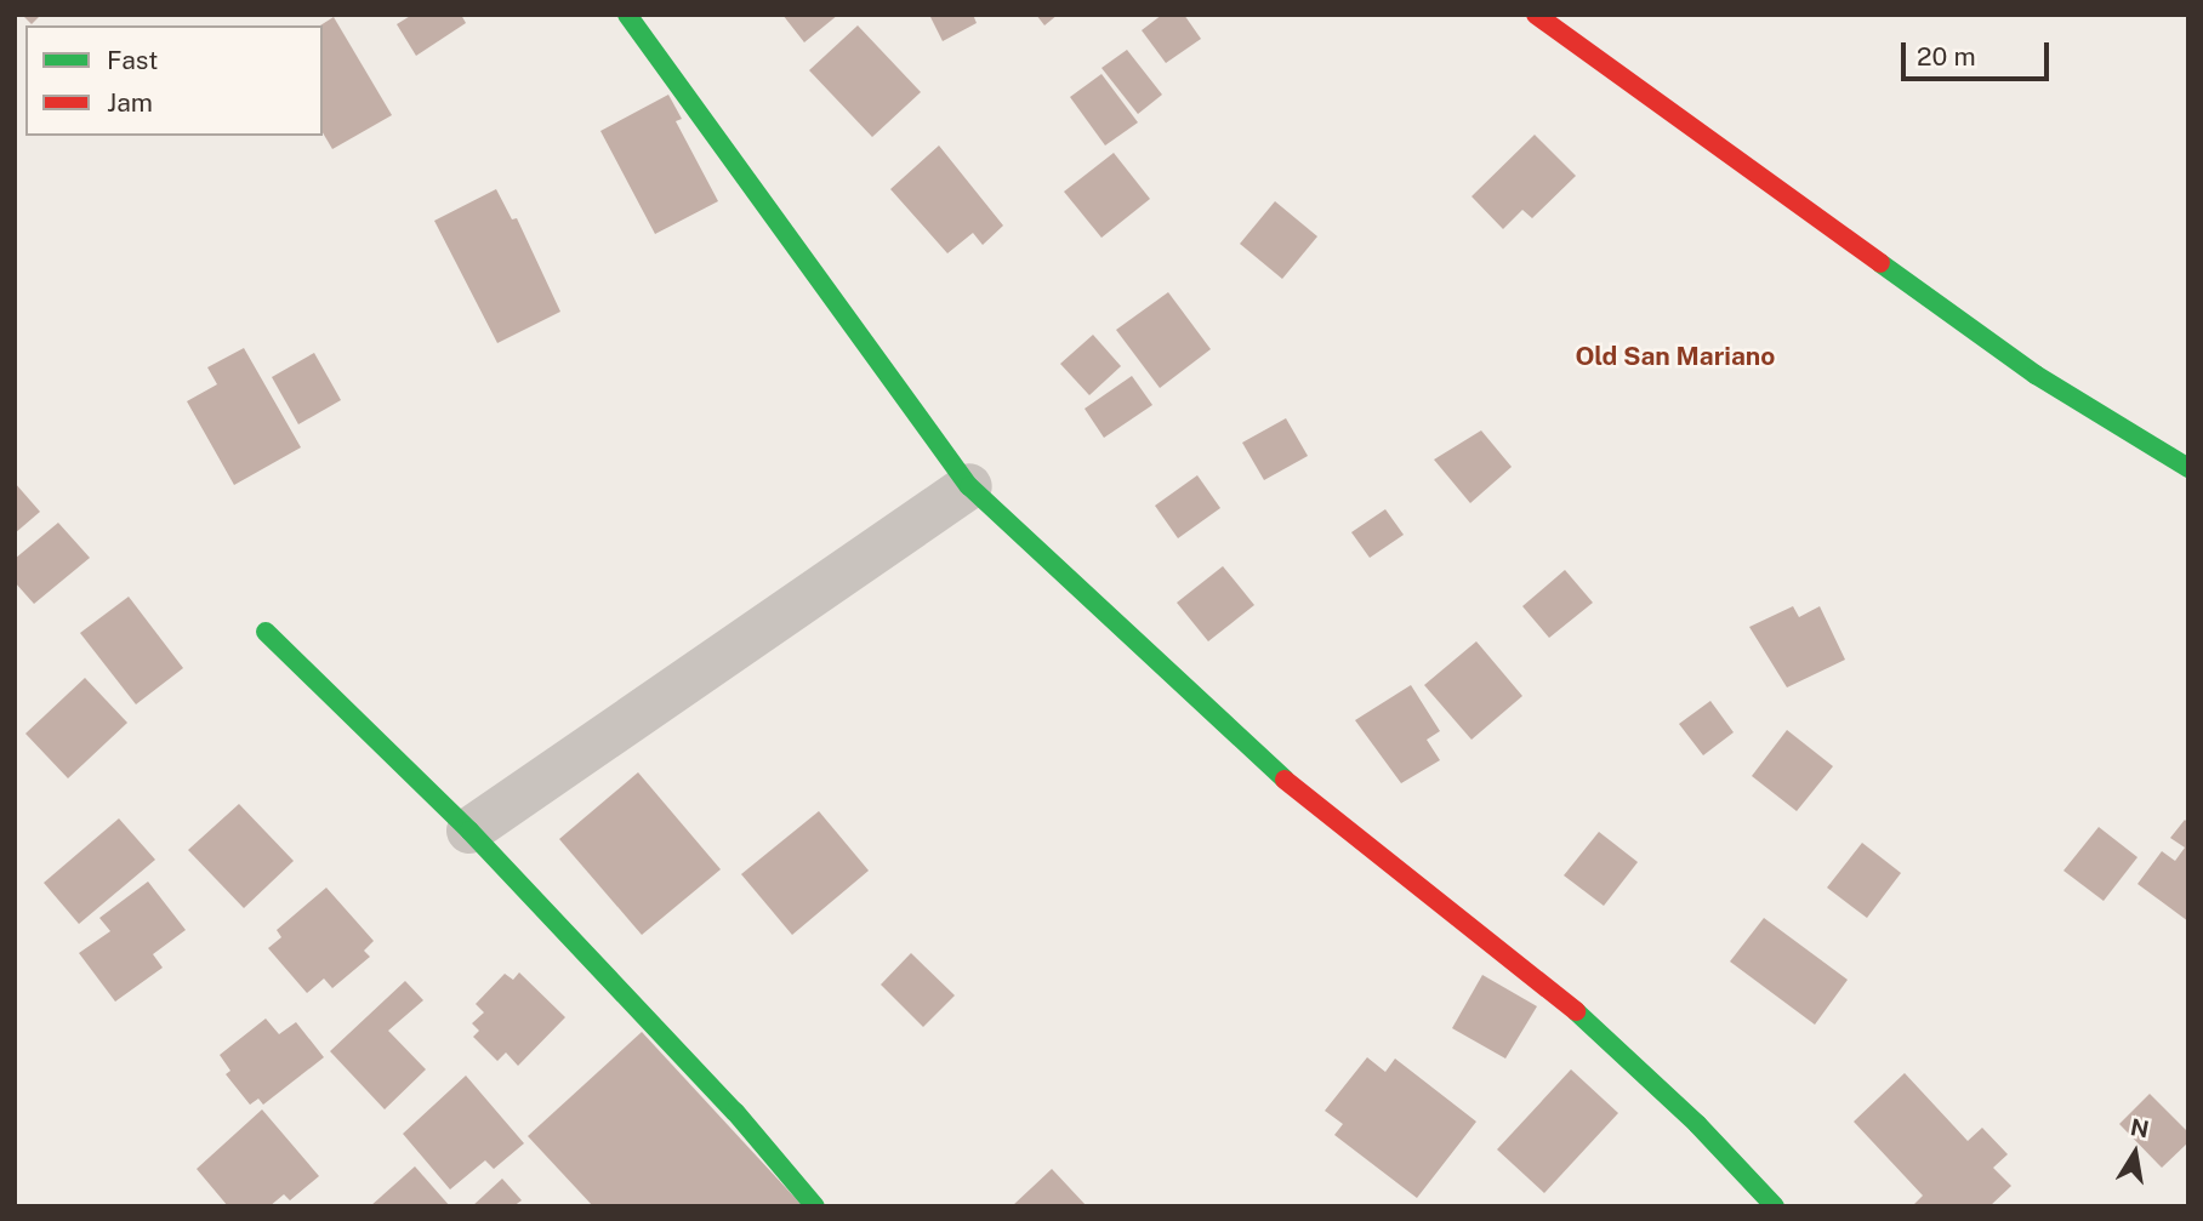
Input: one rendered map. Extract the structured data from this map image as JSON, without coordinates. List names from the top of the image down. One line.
{"districts":["Old San Mariano"],"legend":["Fast","Jam"],"scale_bar":"20 m","north":"top"}
